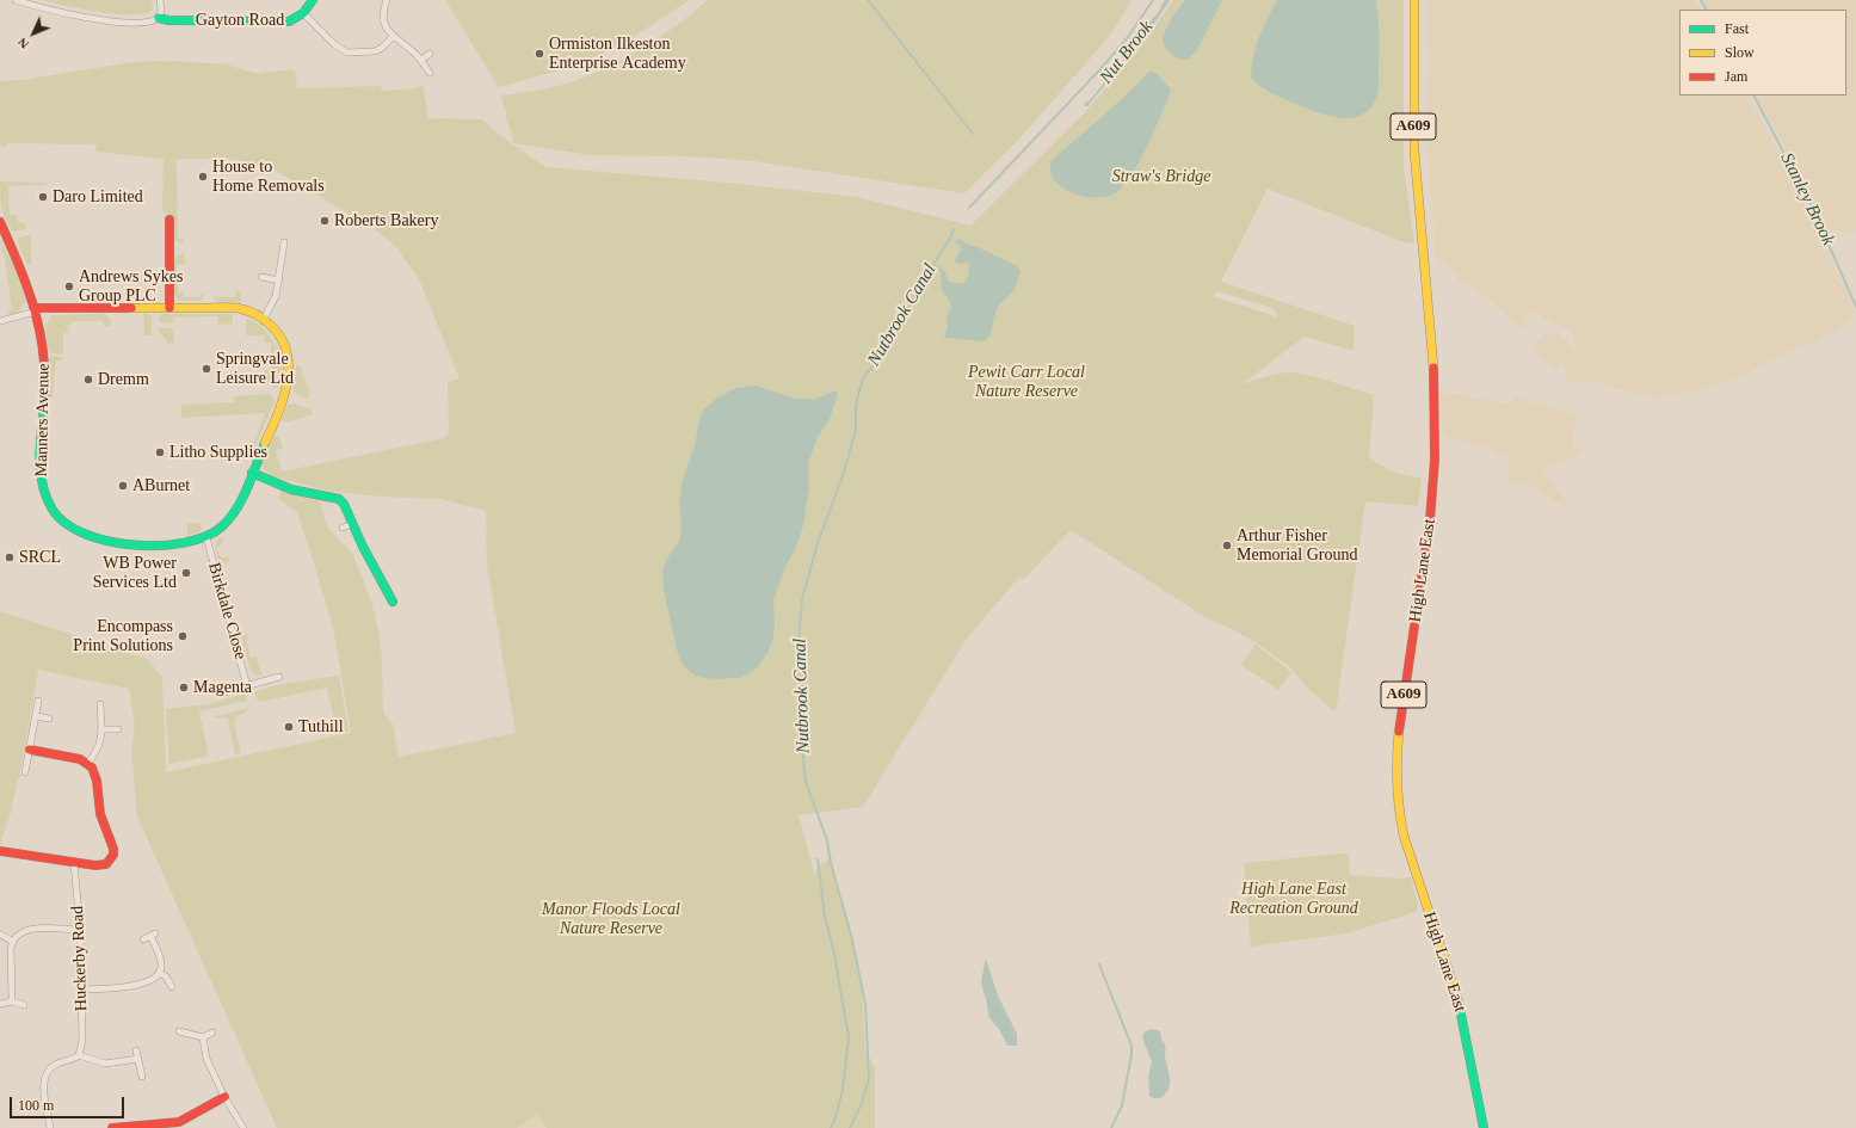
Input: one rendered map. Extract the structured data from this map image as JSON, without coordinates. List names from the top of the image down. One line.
{"streets":{"street":["Gayton Road","A609","Manners Avenue","High Lane East","Birkdale Close","Huckerby Road"]},"crossings":[["Manners Avenue","Birkdale Close"]],"water":["Nut Brook","Stanley Brook","Nutbrook Canal"],"parks":["Straw's Bridge","Pewit Carr Local Nature Reserve","High Lane East Recreation Ground","Manor Floods Local Nature Reserve"],"places":["Ormiston Ilkeston Enterprise Academy","House to Home Removals","Daro Limited","Roberts Bakery","Andrews Sykes Group PLC","Springvale Leisure Ltd","Dremm","Litho Supplies","ABurnet","Arthur Fisher Memorial Ground","SRCL","WB Power Services Ltd","Encompass Print Solutions","Magenta","Tuthill"],"legend":["Fast","Slow","Jam"],"scale_bar":"100 m","north":"bottom left"}
